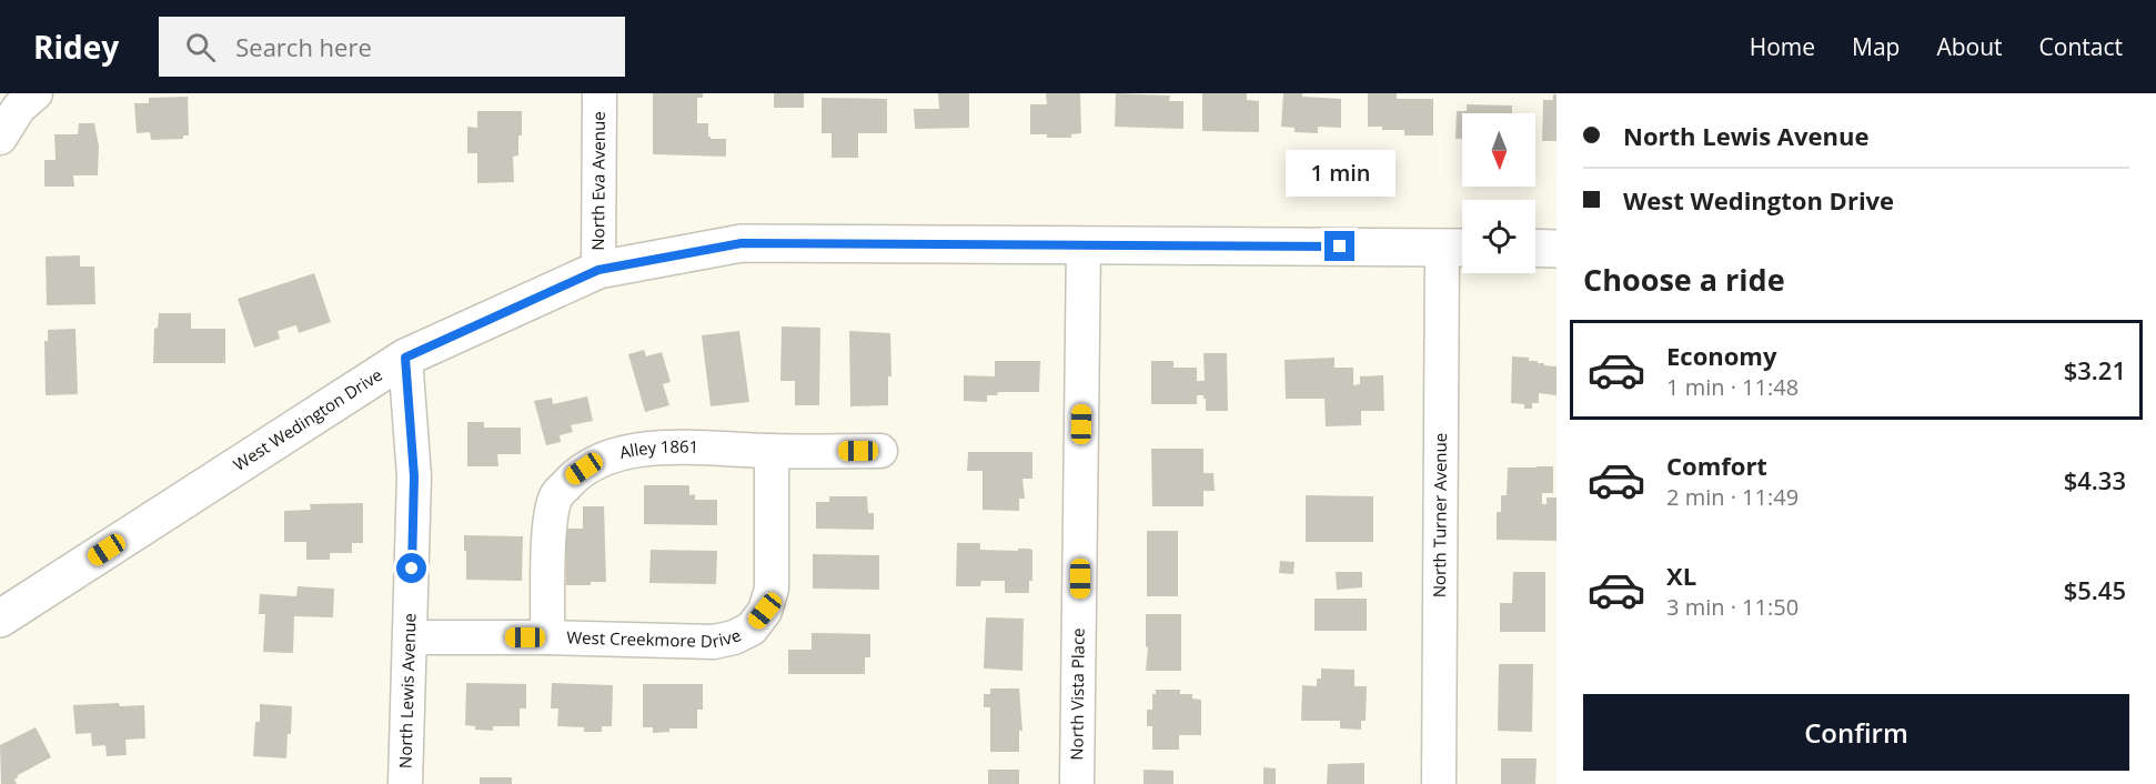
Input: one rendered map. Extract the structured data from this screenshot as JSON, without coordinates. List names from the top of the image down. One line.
{"streets":{"main road":["West Wedington Drive"],"street":["North Eva Avenue","Alley 1861","North Turner Avenue","West Creekmore Drive","North Lewis Avenue","North Vista Place"]},"crossings":[["North Eva Avenue","West Wedington Drive"],["West Wedington Drive","North Turner Avenue"],["West Wedington Drive","North Lewis Avenue"],["West Wedington Drive","North Vista Place"],["Alley 1861","West Creekmore Drive"],["West Creekmore Drive","North Lewis Avenue"]],"north":"bottom","page":{"header":"Ridey","search":"Search here","nav":["Home","Map","About","Contact"],"banner":["North Lewis Avenue","West Wedington Drive"],"bubble":"1 min","heading":"Choose a ride","list":[{"name":"Economy","note":"1 min · 11:48","value":"$3.21"},{"name":"Comfort","note":"2 min · 11:49","value":"$4.33"},{"name":"XL","note":"3 min · 11:50","value":"$5.45"}],"buttons":"Confirm"}}
